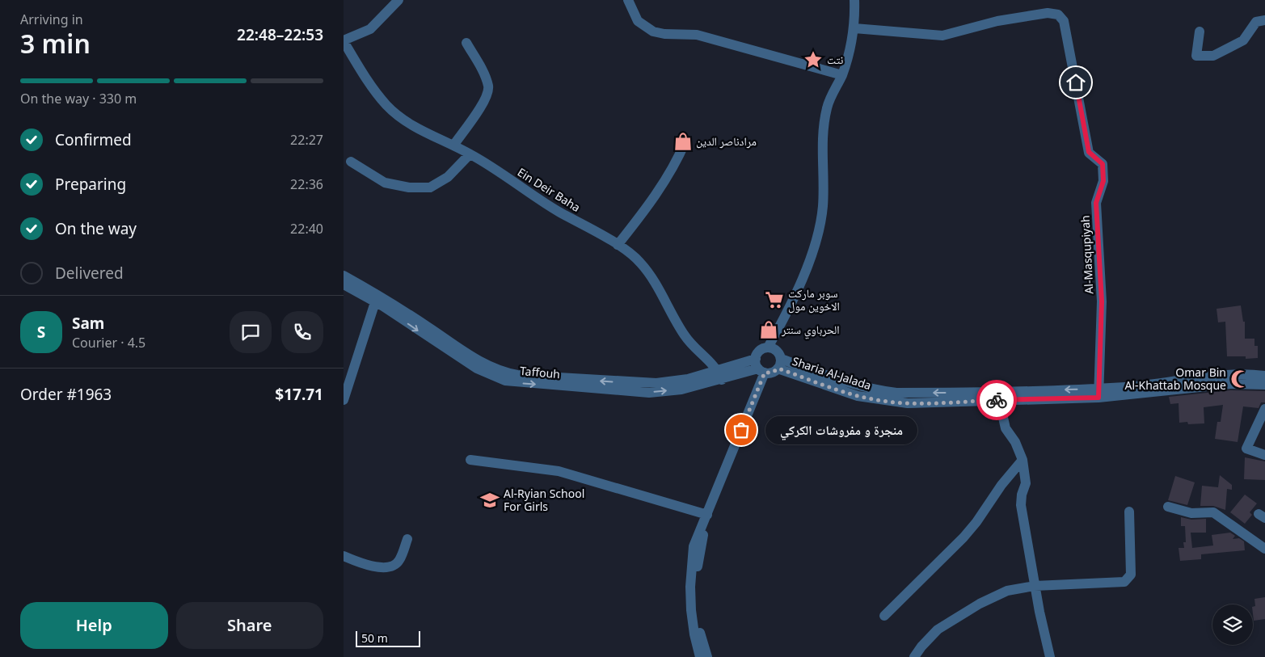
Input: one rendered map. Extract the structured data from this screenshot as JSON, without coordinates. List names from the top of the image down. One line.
{"streets":{"street":["Ein Deir Baha","Al-Masqupiyah","Taffouh","Sharia Al-Jalada"]},"crossings":[["Ein Deir Baha","Taffouh"],["Al-Masqupiyah","Sharia Al-Jalada"],["Taffouh","Sharia Al-Jalada"]],"places":{"place":["نتت"],"shop":["مرادناصر الدين","الحرباوي سنتر"],"supermarket":["سوبر ماركت الاخوين مول"],"mosque":["Omar Bin Al-Khattab Mosque"],"other":["منجرة و مفروشات الكركي"],"school or university":["Al-Ryian School For Girls"]},"scale_bar":"50 m","page":{"heading":["3 min","Arriving in","22:48–22:53"],"panel":["Sam","Courier · 4.5","Order #1963","$17.71"],"bar":"On the way · 330 m","list":[["Confirmed","22:27"],["Preparing","22:36"],["On the way","22:40"],"Delivered"],"round":"S","bubble":"منجرة و مفروشات الكركي","buttons":["Help","Share"],"scale":"50 m"}}
